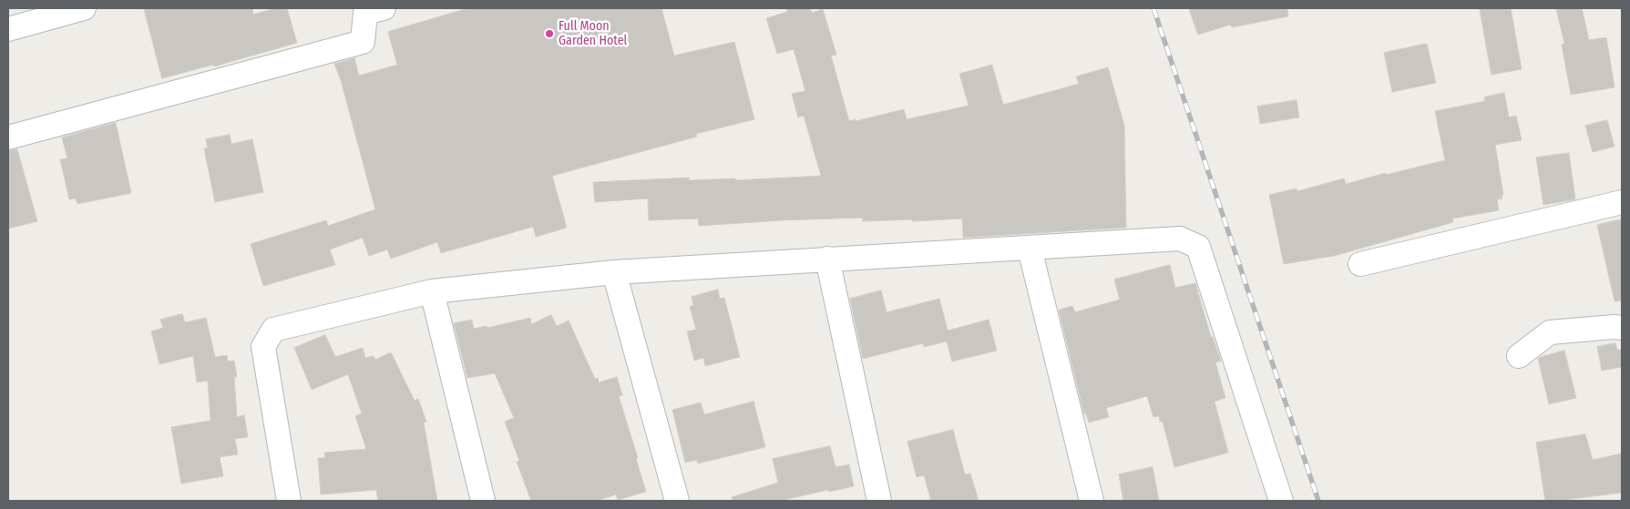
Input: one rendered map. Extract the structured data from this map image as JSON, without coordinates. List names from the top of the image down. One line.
{"places":["Full Moon Garden Hotel"]}
